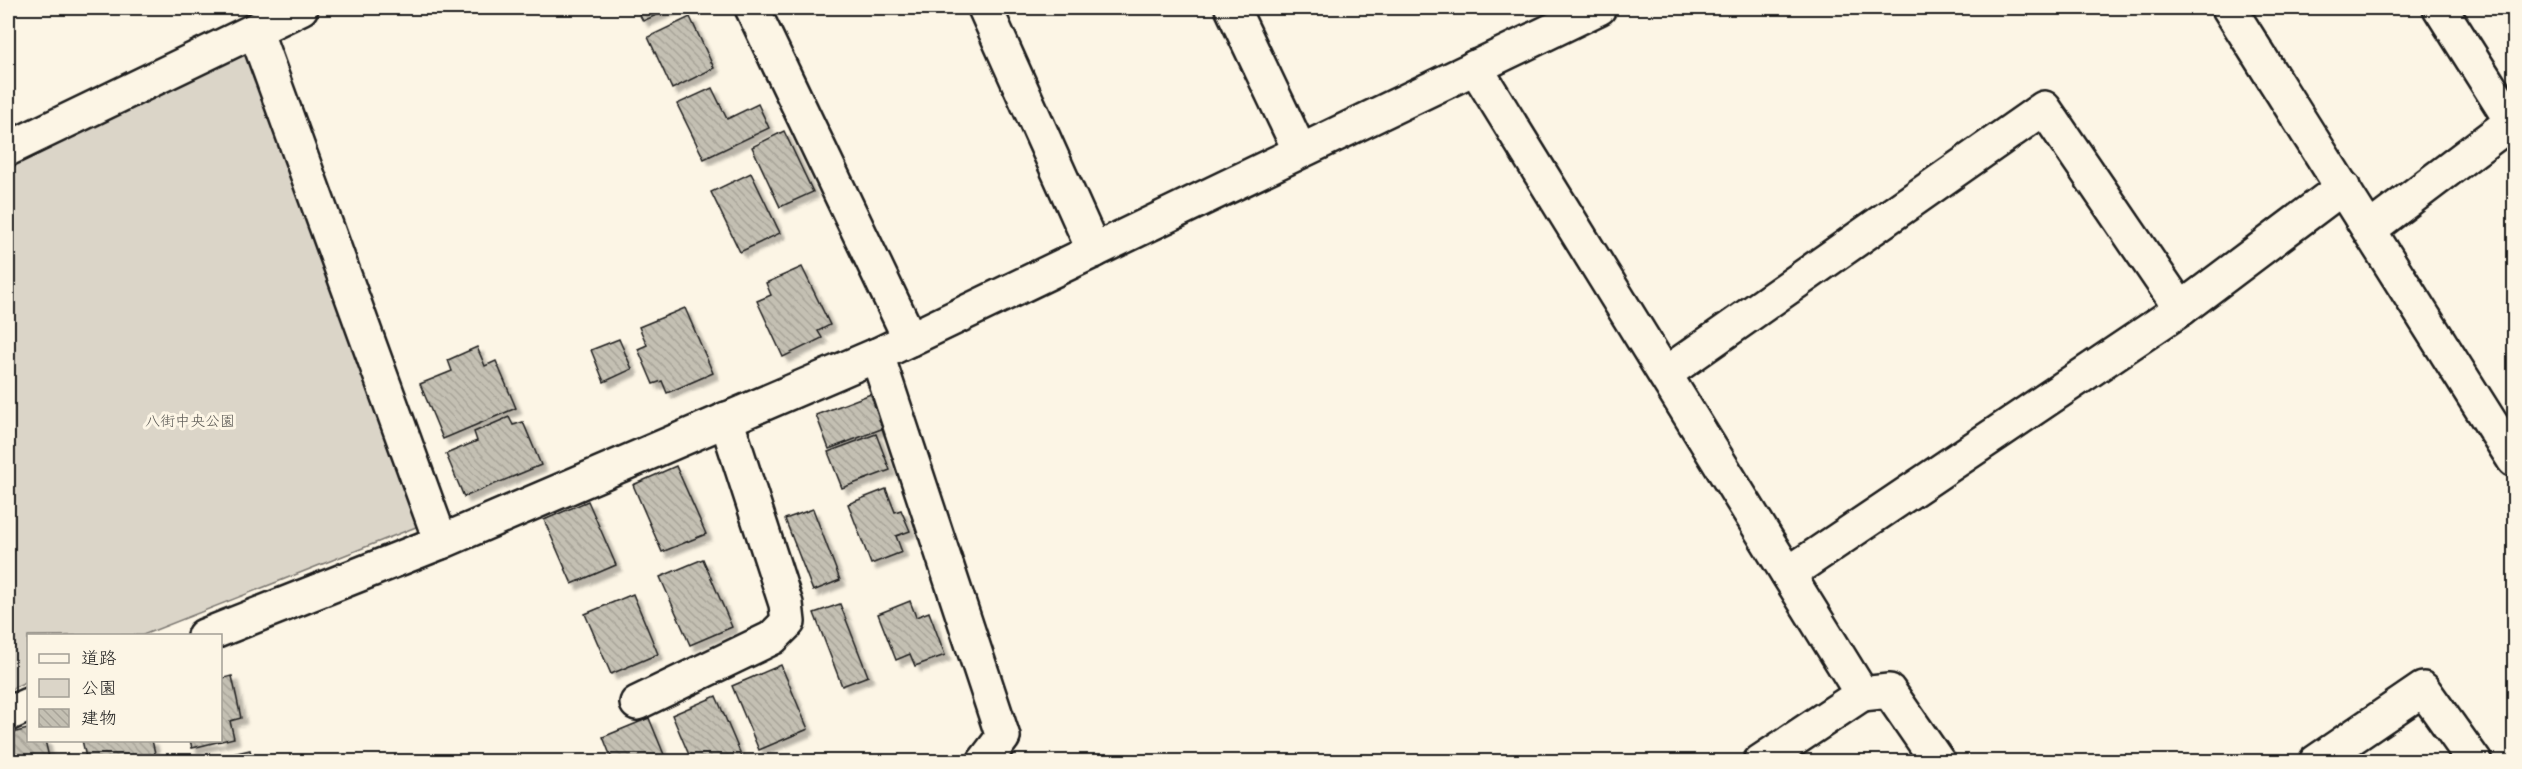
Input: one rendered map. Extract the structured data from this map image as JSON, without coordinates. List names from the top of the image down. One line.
{"parks":["八街中央公園"],"legend":["道路","公園","建物"]}
